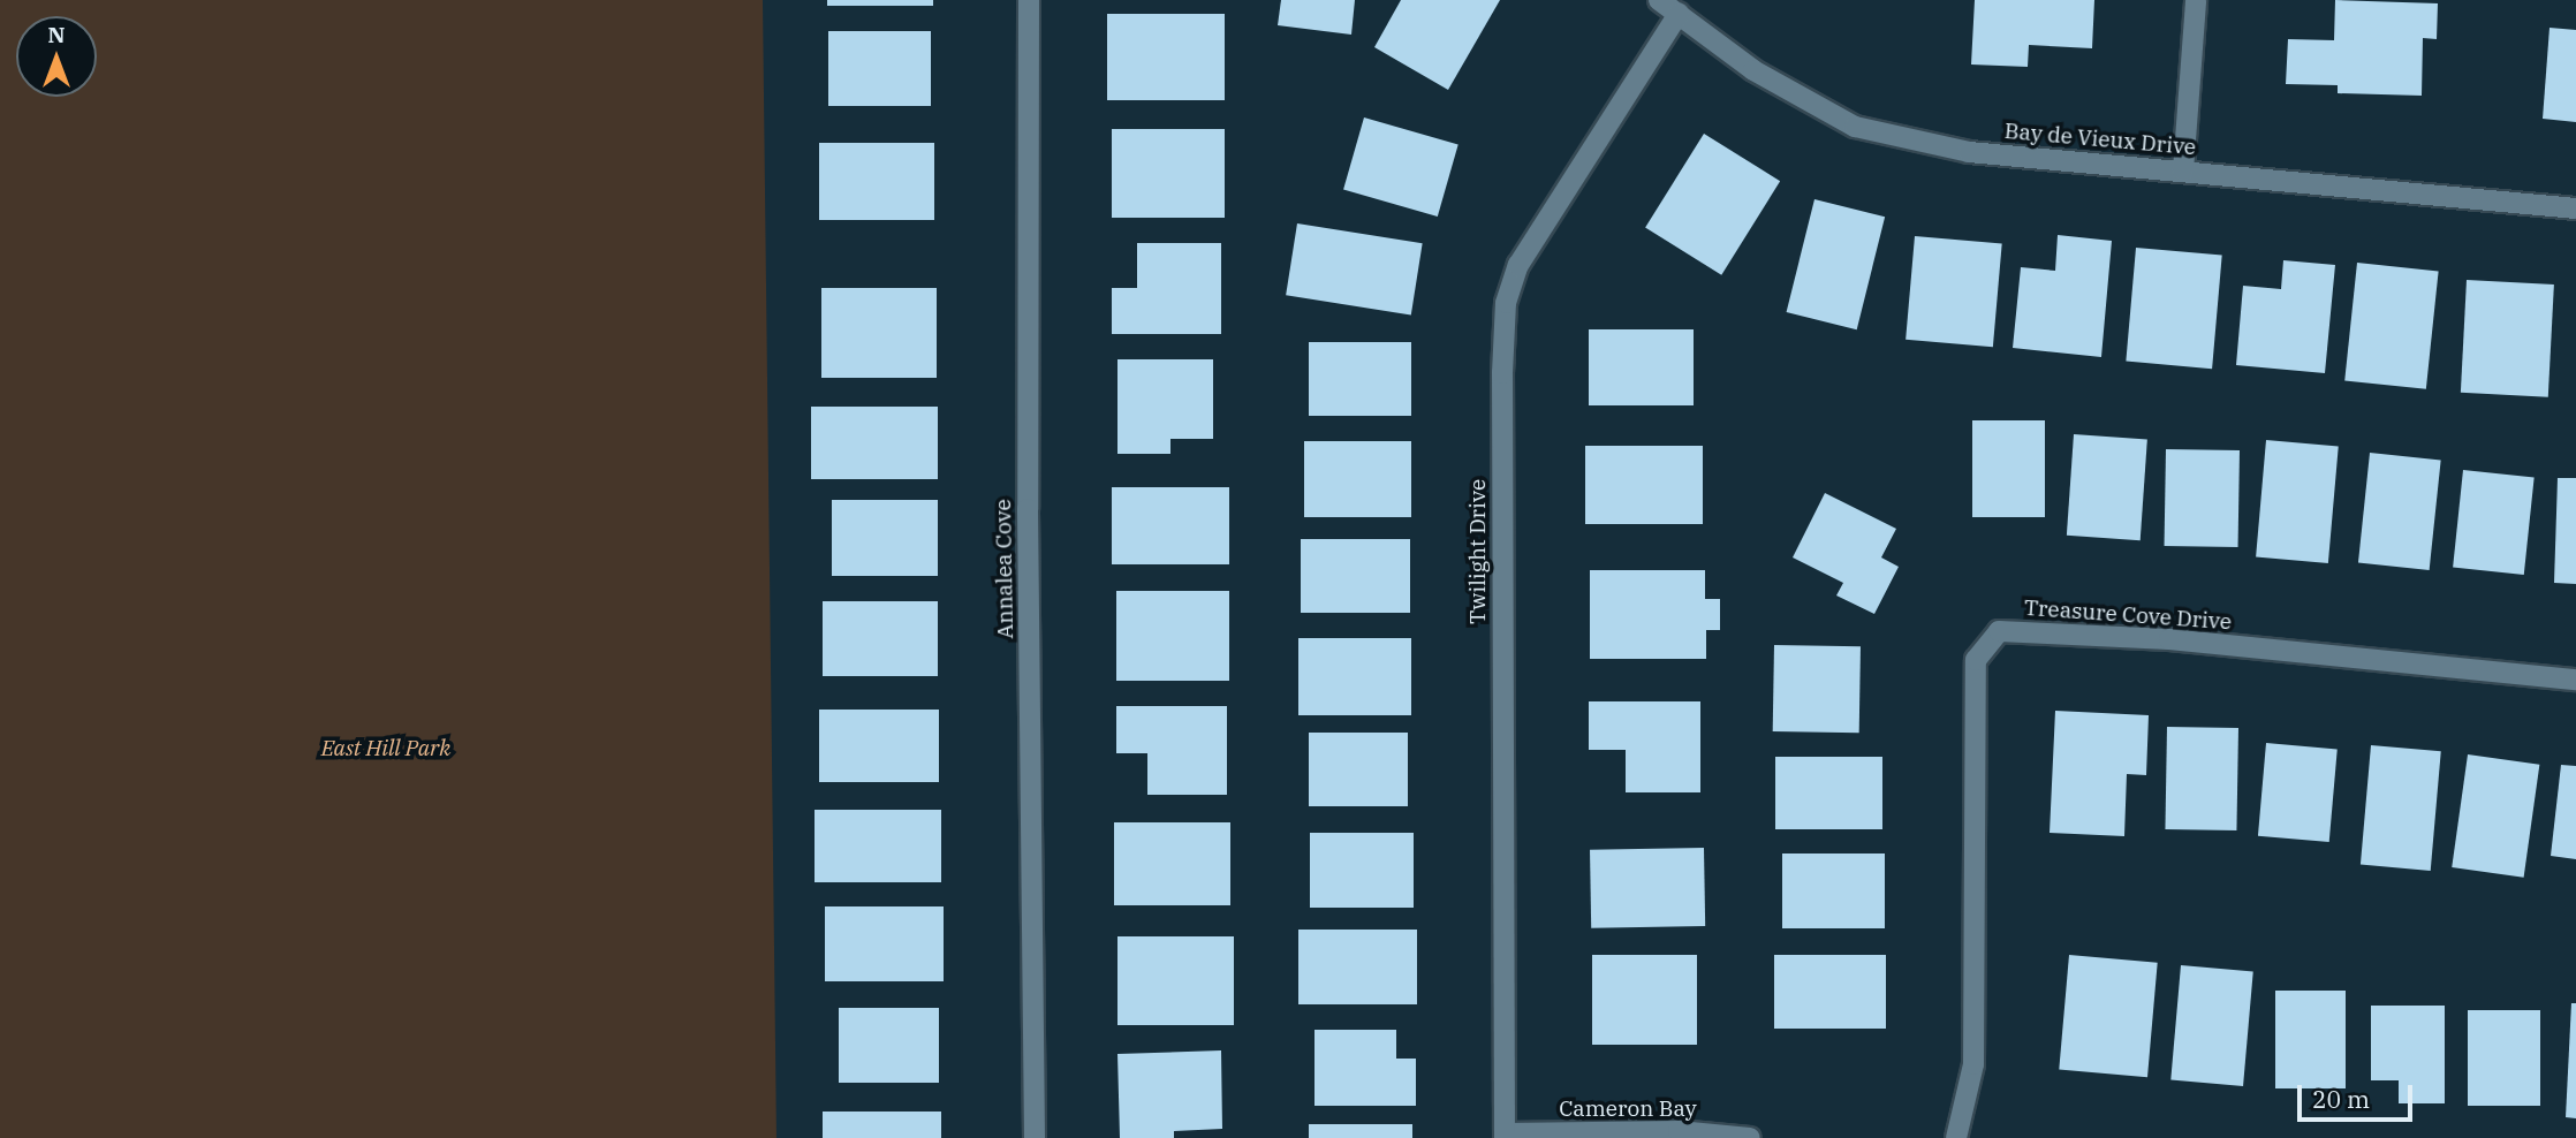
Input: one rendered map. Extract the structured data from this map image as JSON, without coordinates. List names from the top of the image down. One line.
{"streets":{"street":["Bay de Vieux Drive","Twilight Drive","Annalea Cove","Treasure Cove Drive","Cameron Bay"]},"crossings":[["Bay de Vieux Drive","Twilight Drive"],["Twilight Drive","Cameron Bay"]],"parks":["East Hill Park"],"scale_bar":"20 m","north":"top"}
